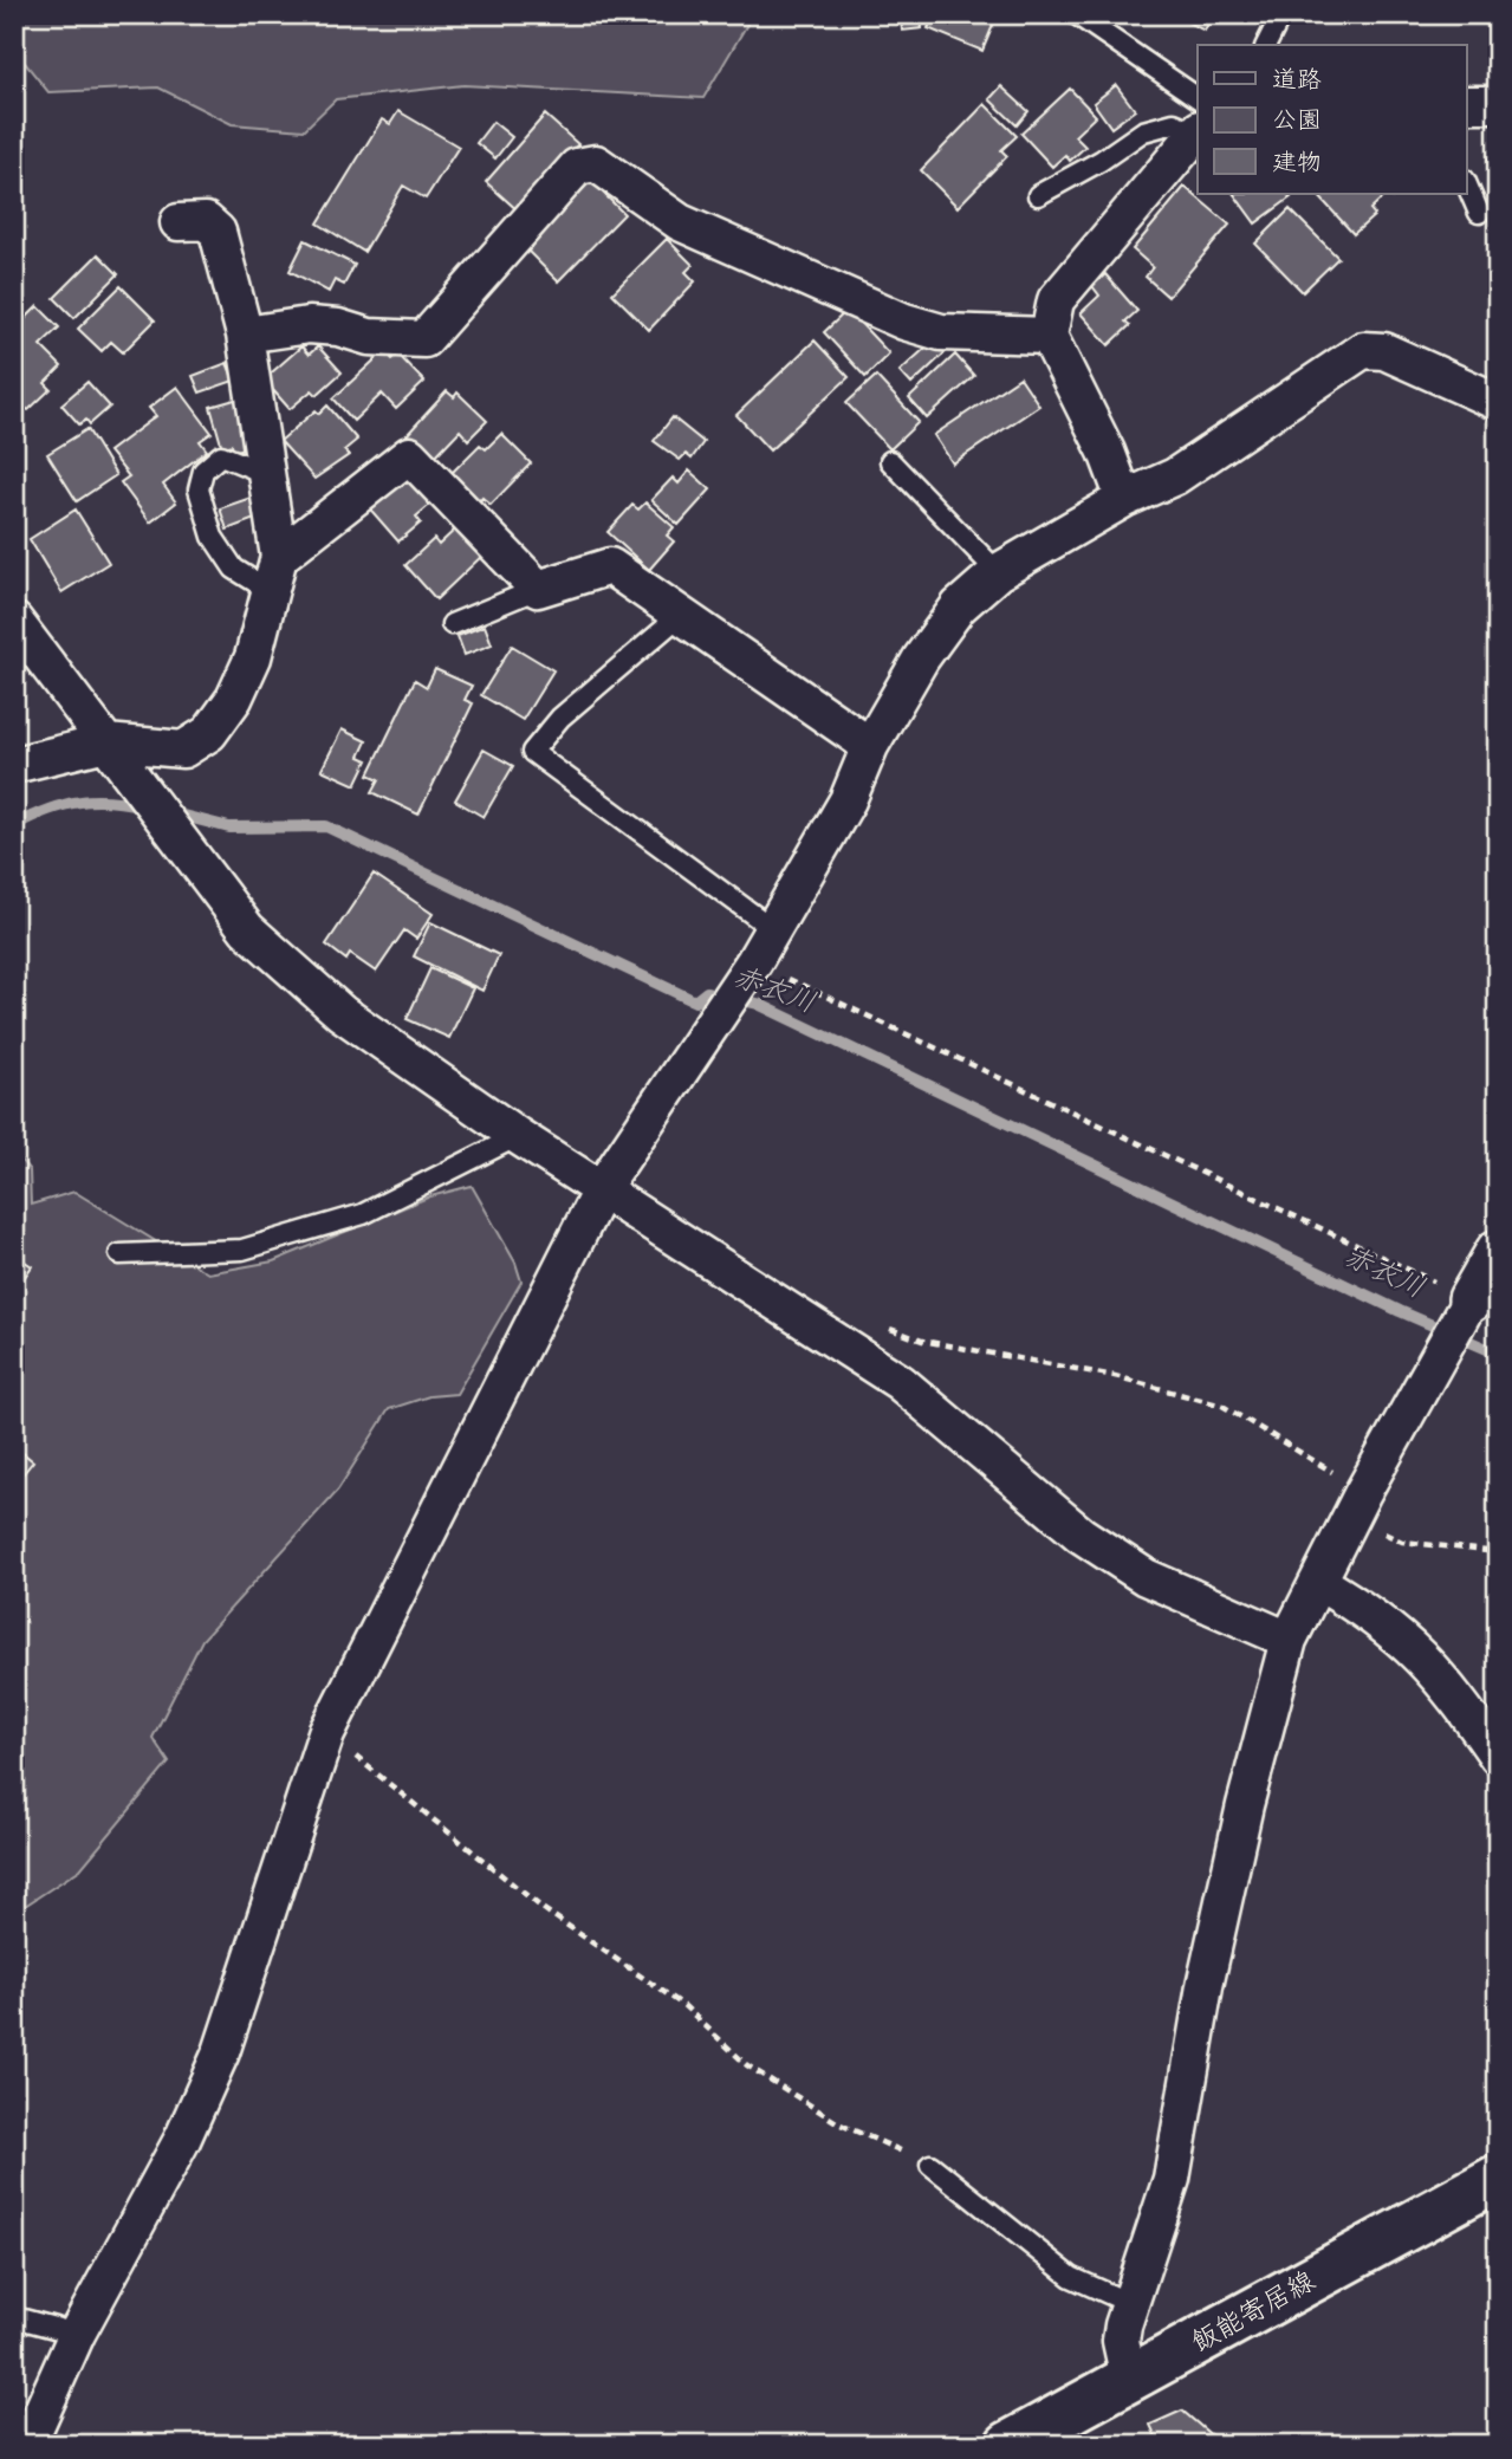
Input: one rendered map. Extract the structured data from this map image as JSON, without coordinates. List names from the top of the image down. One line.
{"streets":{"main road":["飯能寄居線"]},"water":["赤衣川"],"legend":["道路","公園","建物"]}
